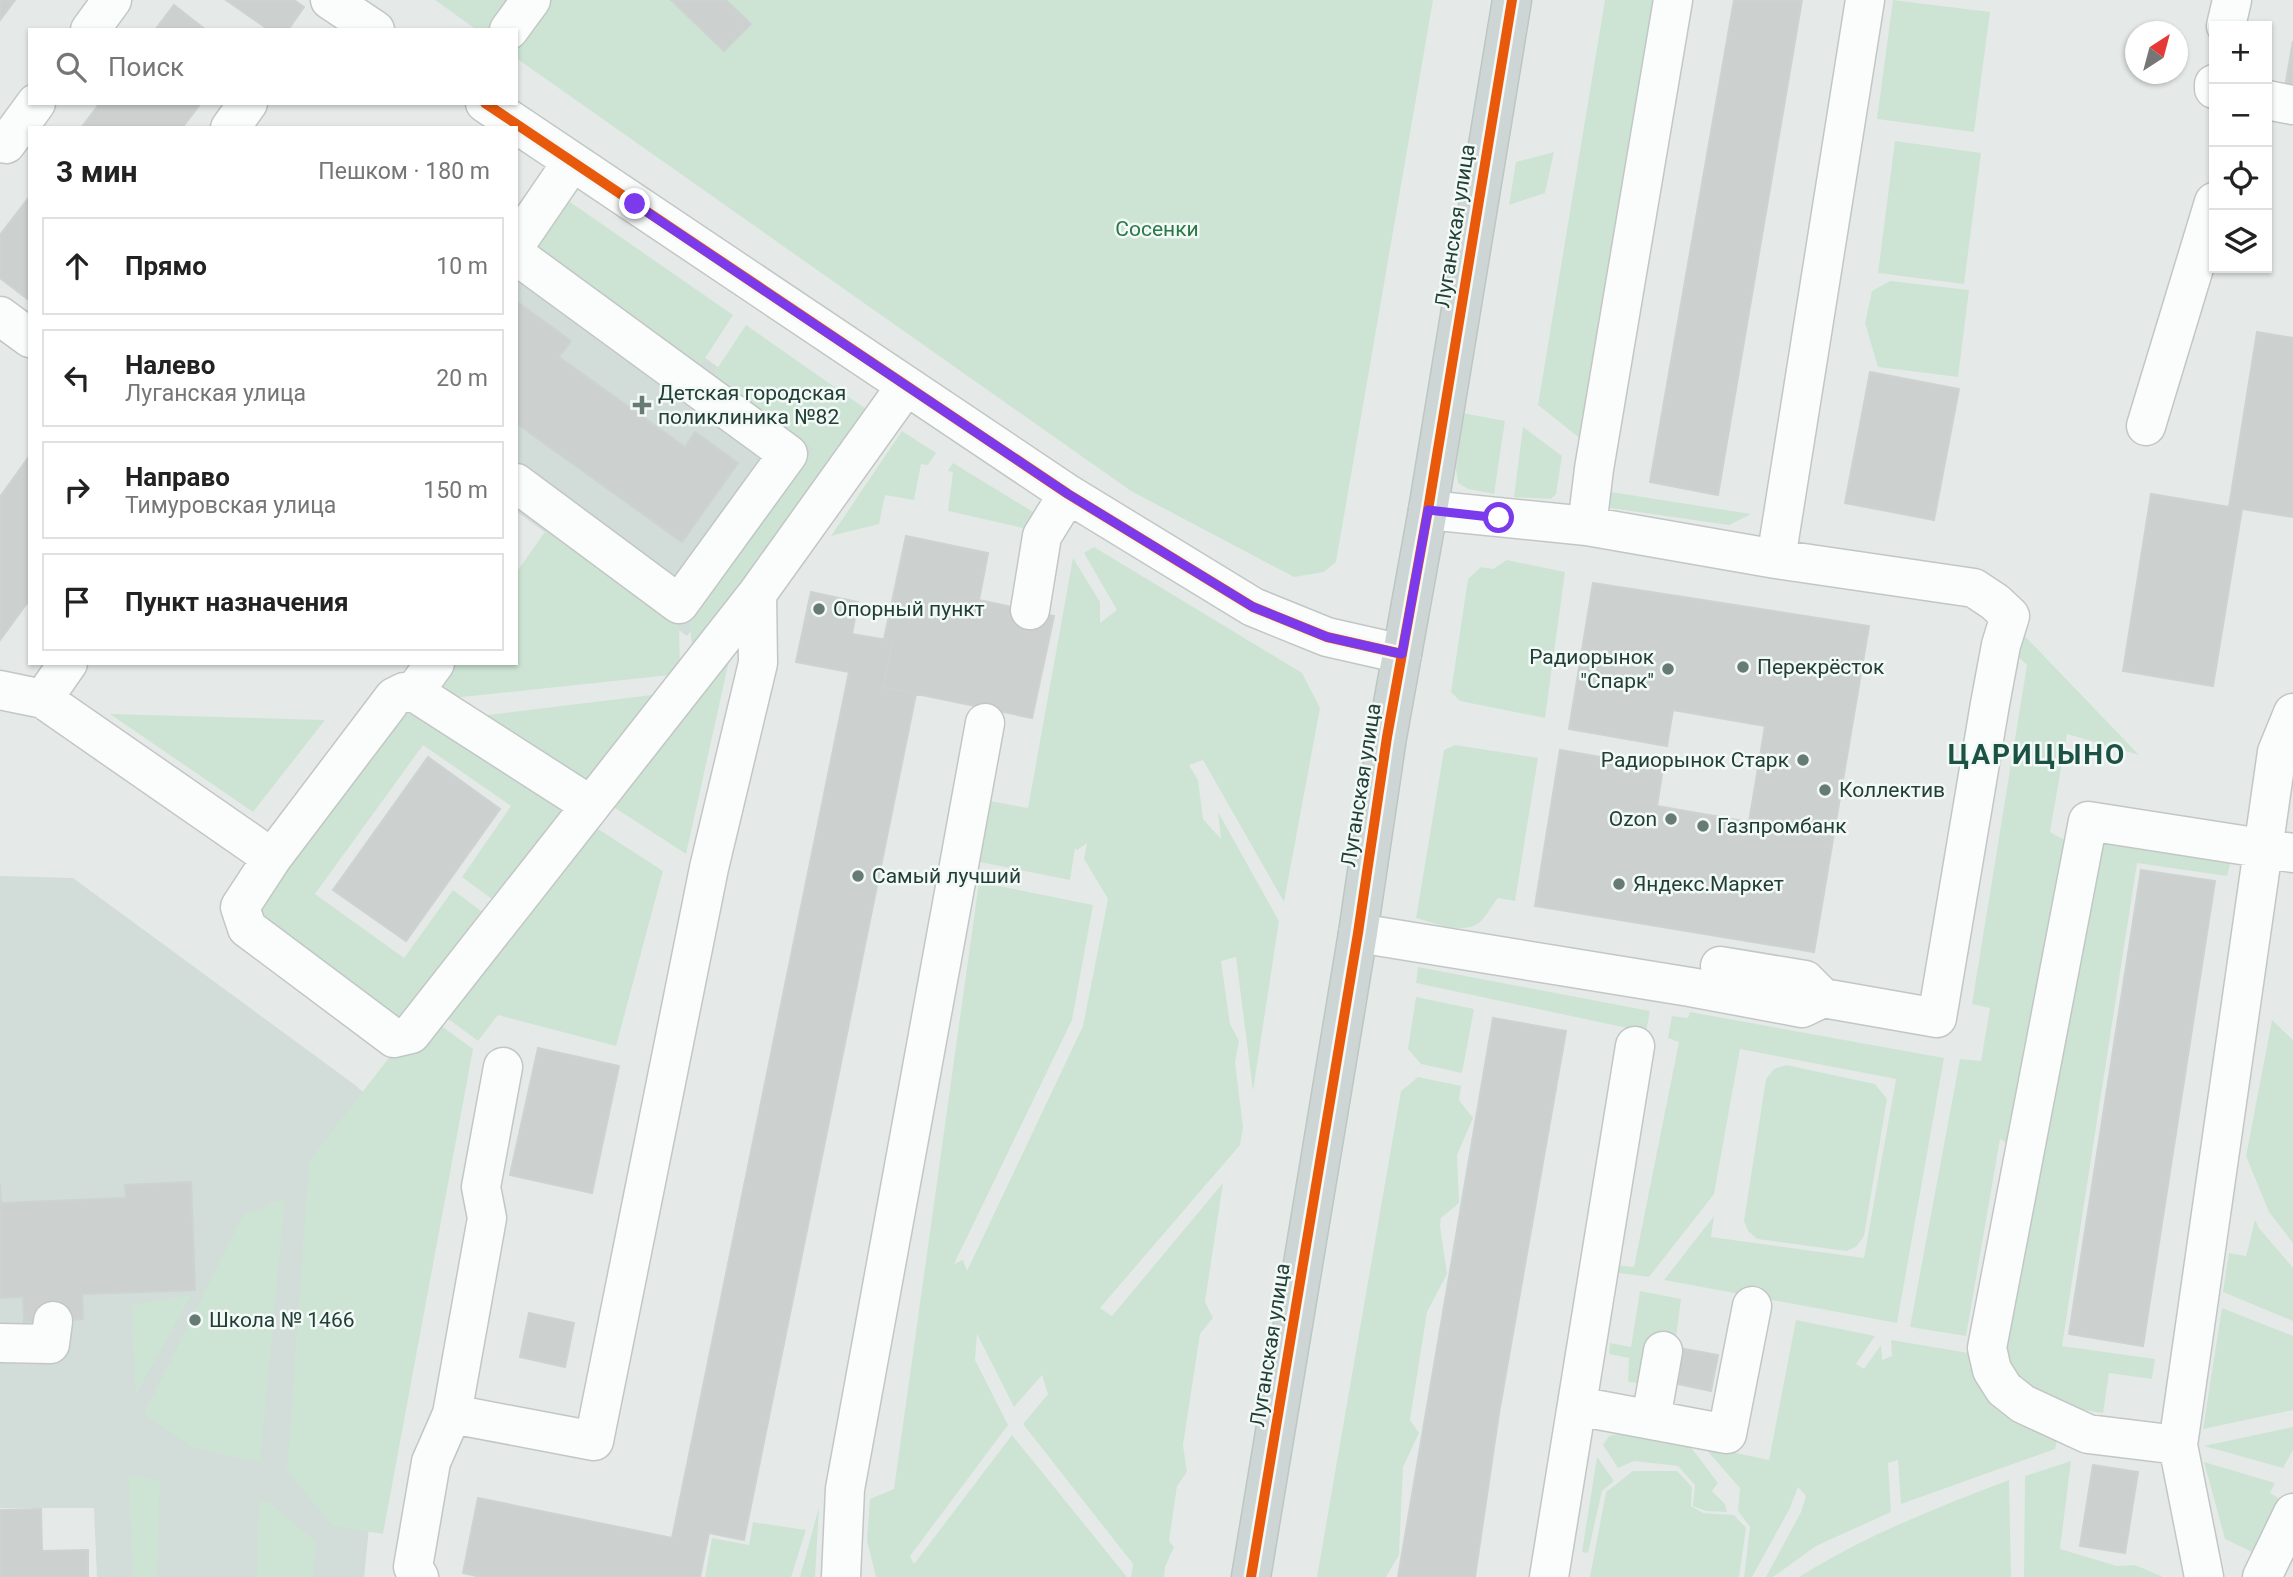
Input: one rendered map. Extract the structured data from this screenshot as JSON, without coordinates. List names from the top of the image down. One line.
{"streets":{"main road":["Луганская улица"]},"districts":["ЦАРИЦЫНО"],"parks":["Сосенки"],"places":{"health":["Детская городская поликлиника №82"],"other":["Опорный пункт","Перекрёсток","Радиорынок \"Спарк\"","Радиорынок Старк","Коллектив","Ozon","Газпромбанк","Самый лучший","Яндекс.Маркет","Школа № 1466"]},"north":"top right","page":{"map_buttons":["+","−"],"search":"Поиск","heading":["3 мин","Пешком · 180 m"],"list":[["Прямо","10 m"],["Налево","Луганская улица","20 m"],["Направо","Тимуровская улица","150 m"],"Пункт назначения"]}}
